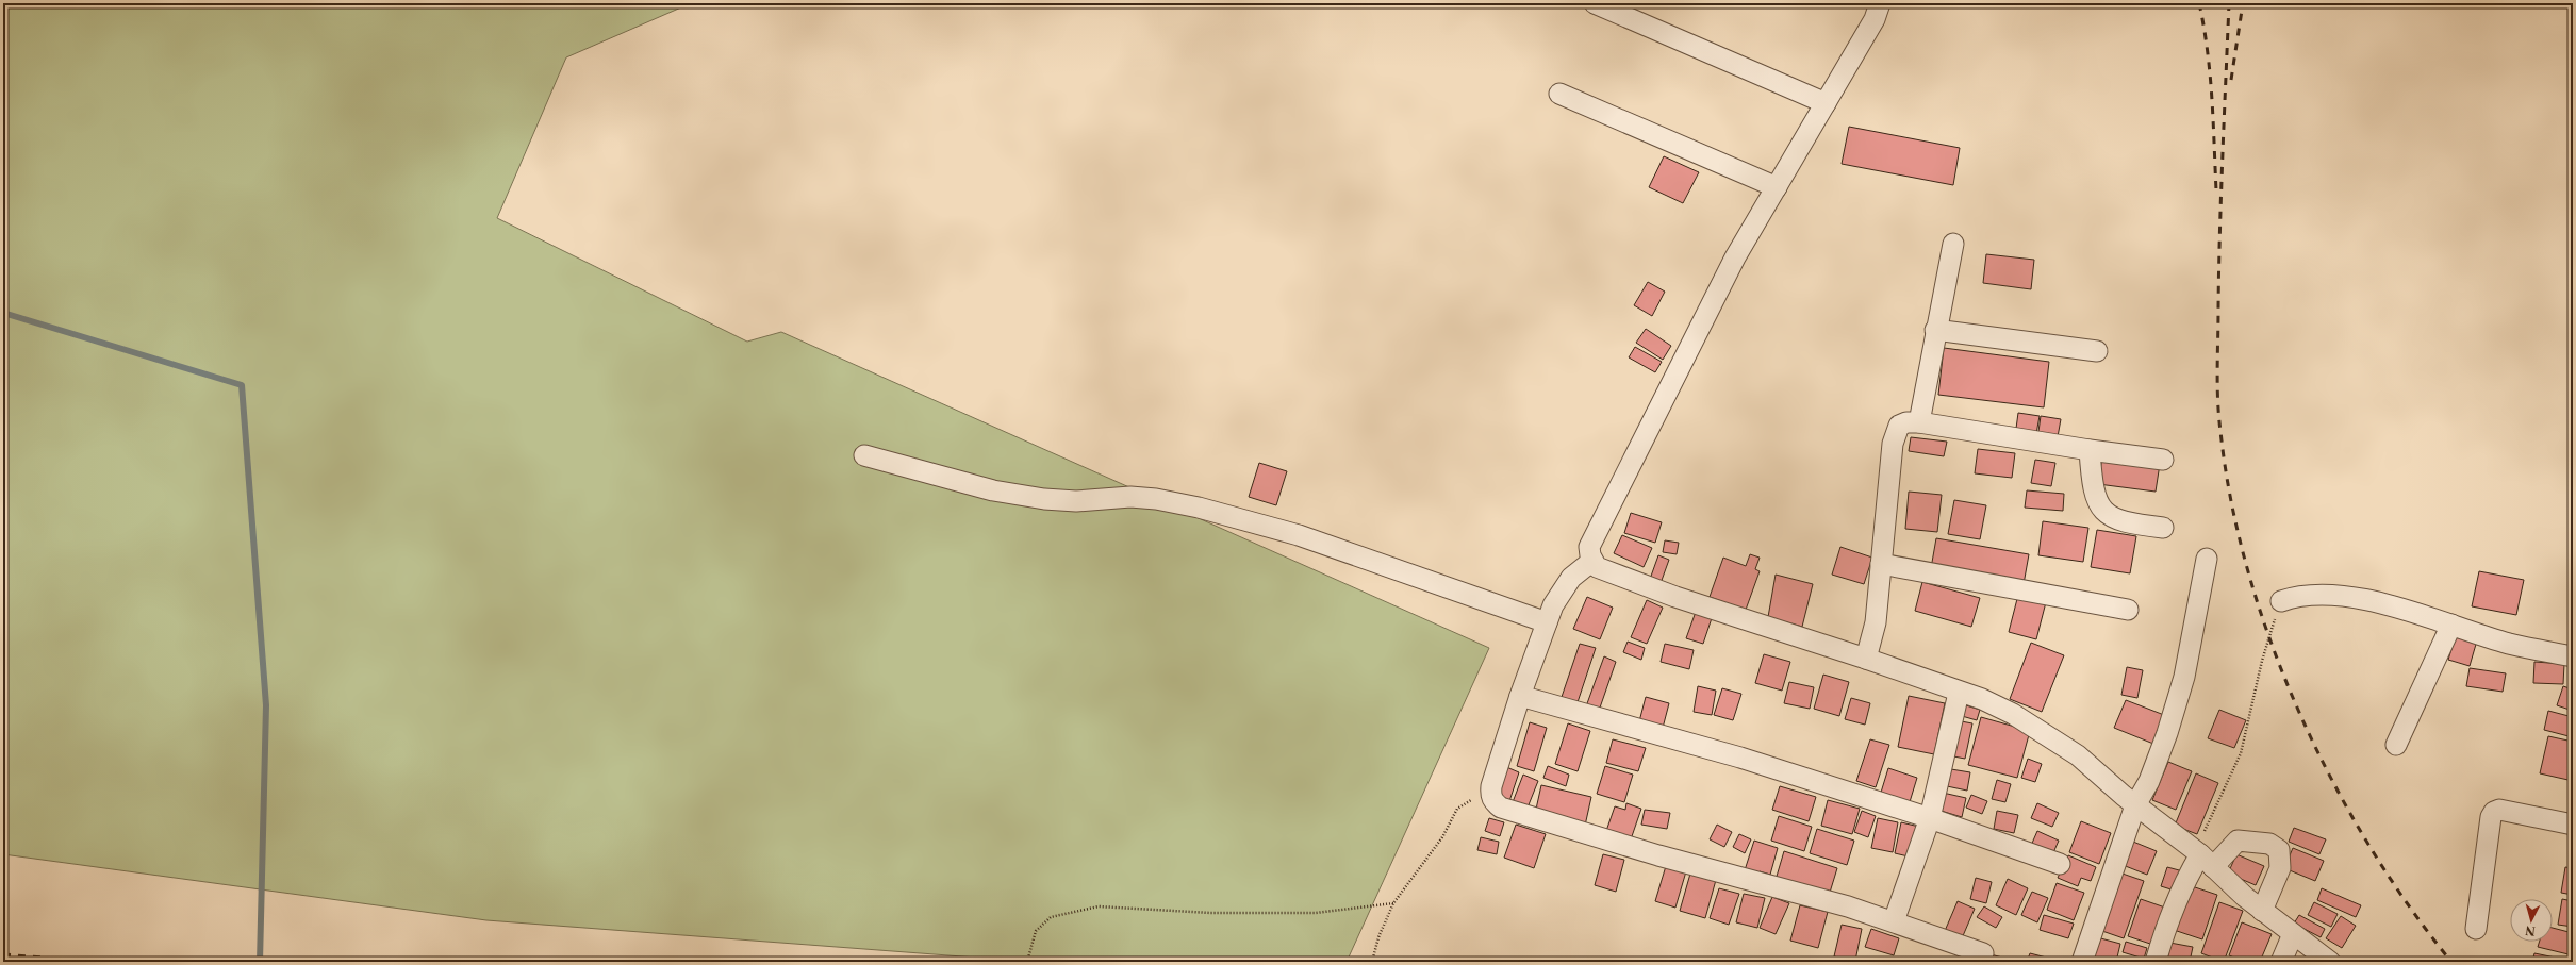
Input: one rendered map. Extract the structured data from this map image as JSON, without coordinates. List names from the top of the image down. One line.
{"north":"bottom"}
